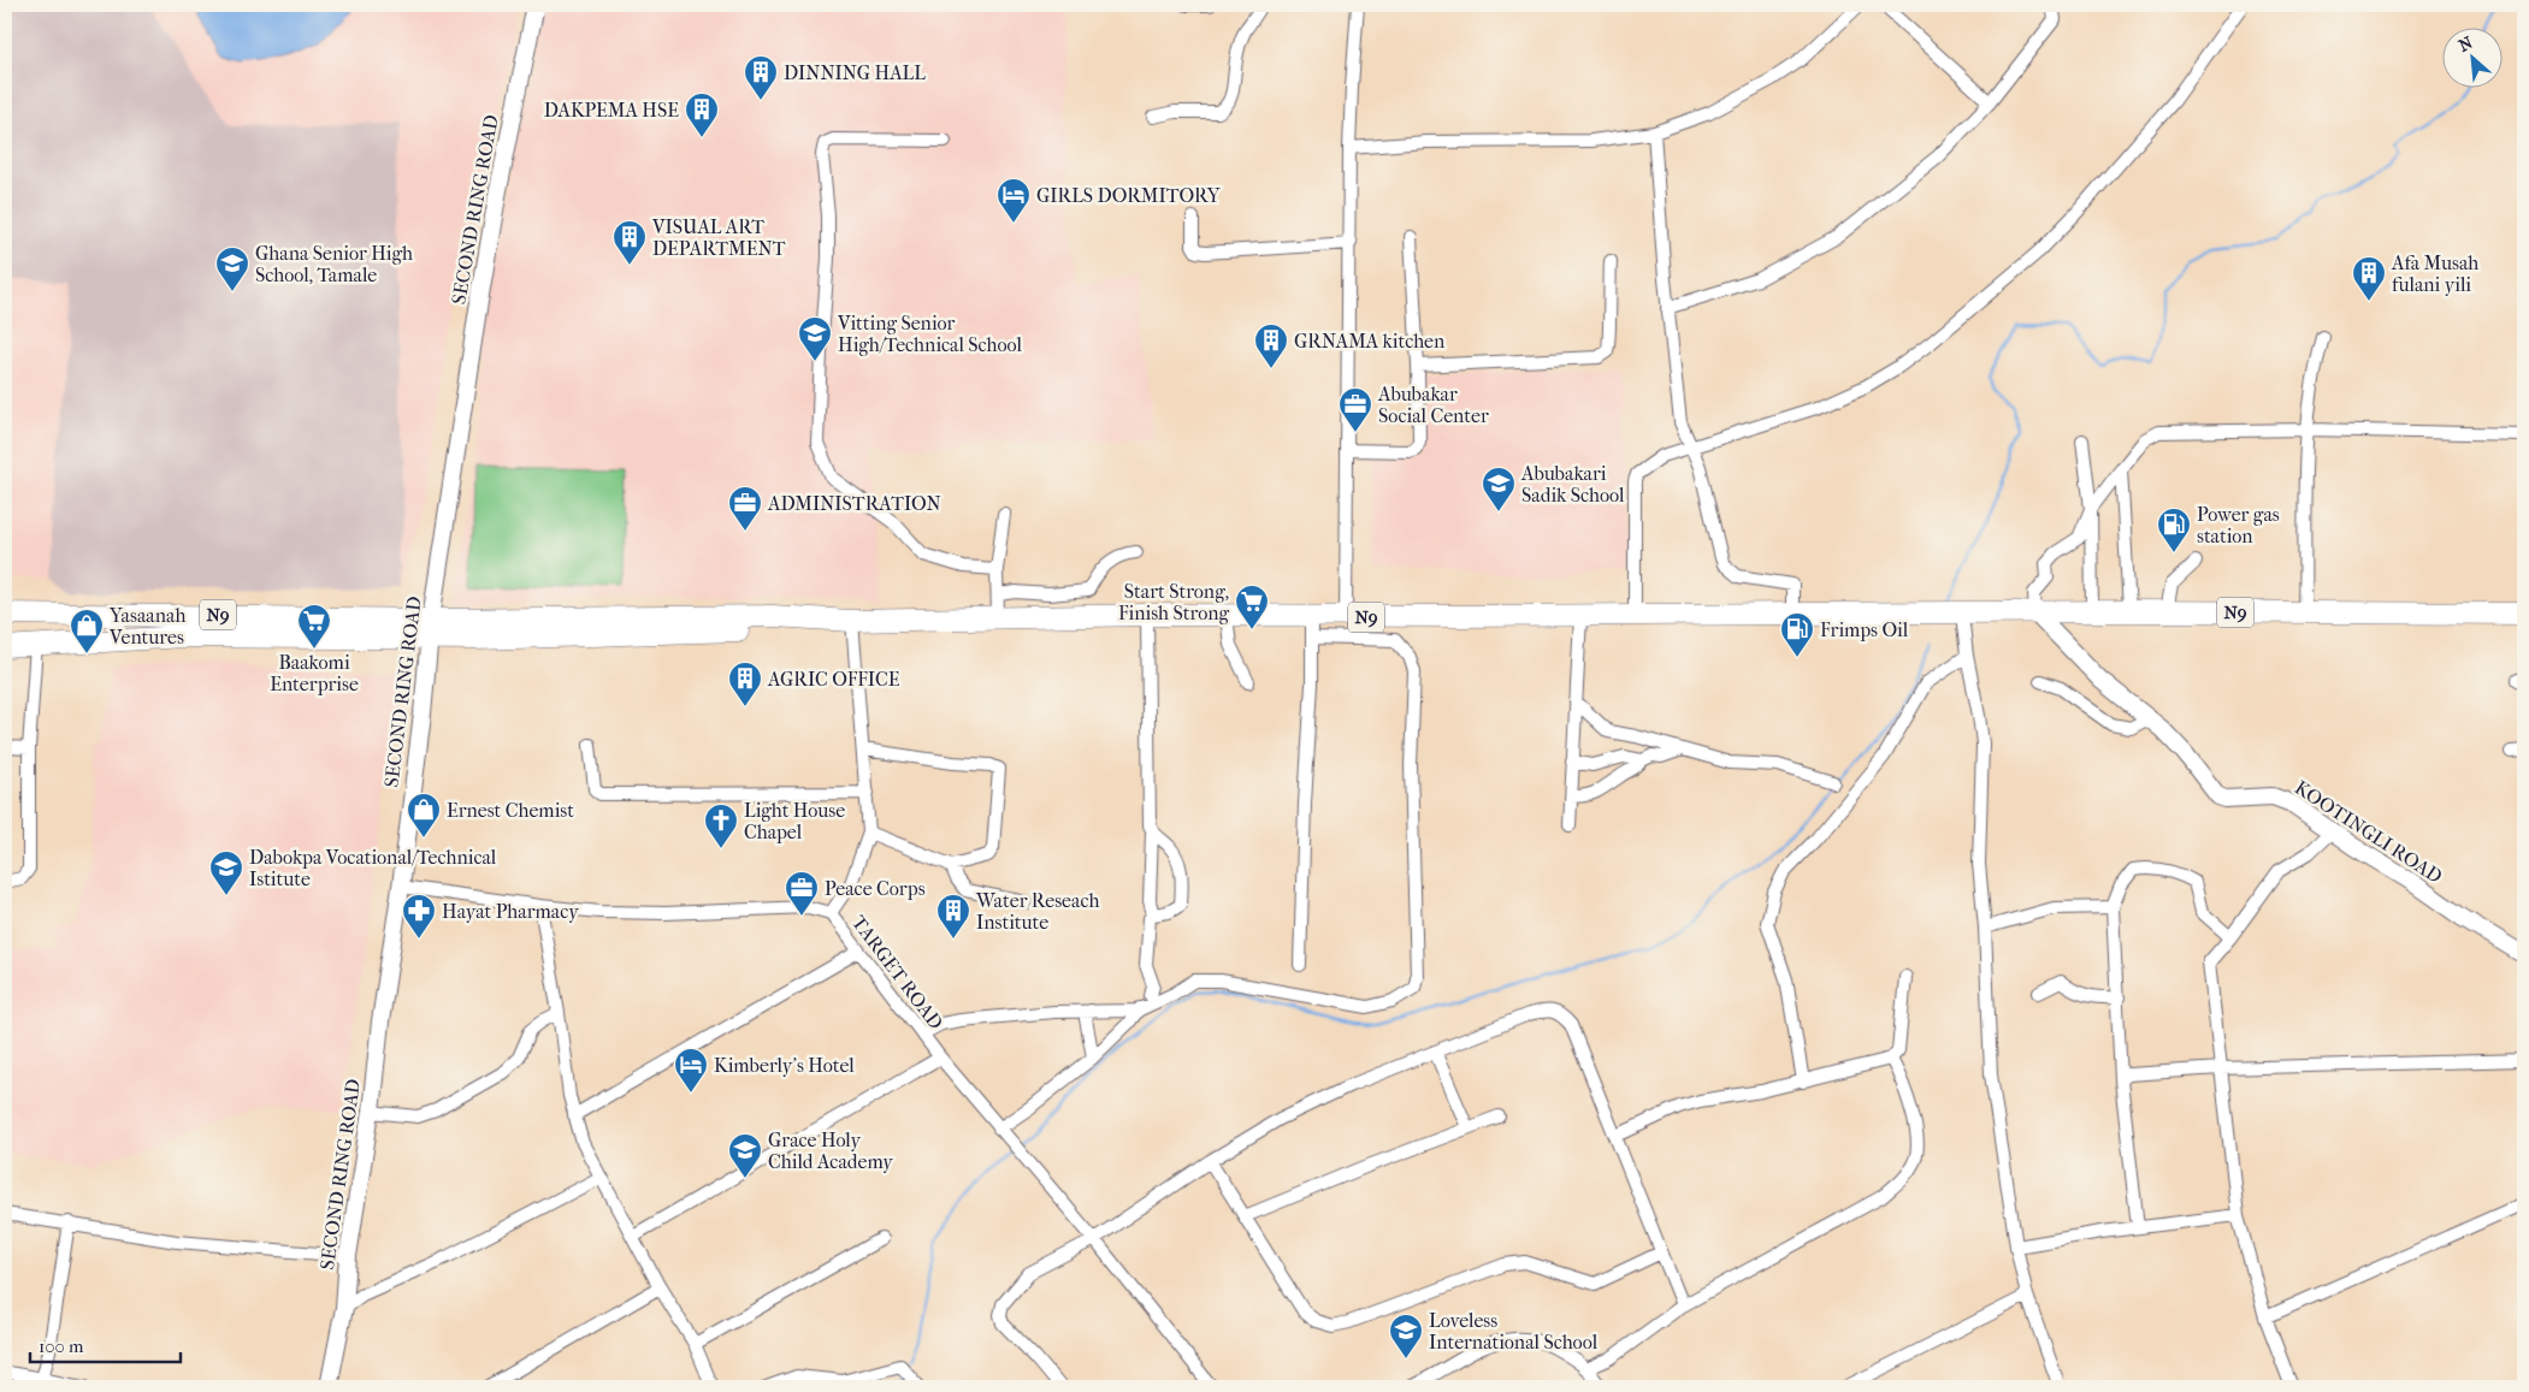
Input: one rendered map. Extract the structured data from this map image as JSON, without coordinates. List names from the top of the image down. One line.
{"streets":{"highway":["N9"],"street":["SECOND RING ROAD","KOOTINGLI ROAD","TARGET ROAD"]},"crossings":[["SECOND RING ROAD","N9"],["SECOND RING ROAD","TARGET ROAD"],["N9","KOOTINGLI ROAD"]],"places":{"building":["DINNING HALL","DAKPEMA HSE","VISUAL ART DEPARTMENT","Afa Musah fulani yili","GRNAMA kitchen","AGRIC OFFICE","Water Reseach Institute"],"hotel":["GIRLS DORMITORY","Kimberly's Hotel"],"school or university":["Ghana Senior High School, Tamale","Vitting Senior High/Technical School","Abubakari Sadik School","Dabokpa Vocational/Technical Istitute","Grace Holy Child Academy","Loveless International School"],"office":["Abubakar Social Center","ADMINISTRATION","Peace Corps"],"fuel station":["Power gas station","Frimps Oil"],"supermarket":["Start Strong, Finish Strong","Baakomi Enterprise"],"shop":["Yasaanah Ventures","Ernest Chemist"],"church":["Light House Chapel"],"pharmacy":["Hayat Pharmacy"]},"scale_bar":"100 m","north":"top left"}
